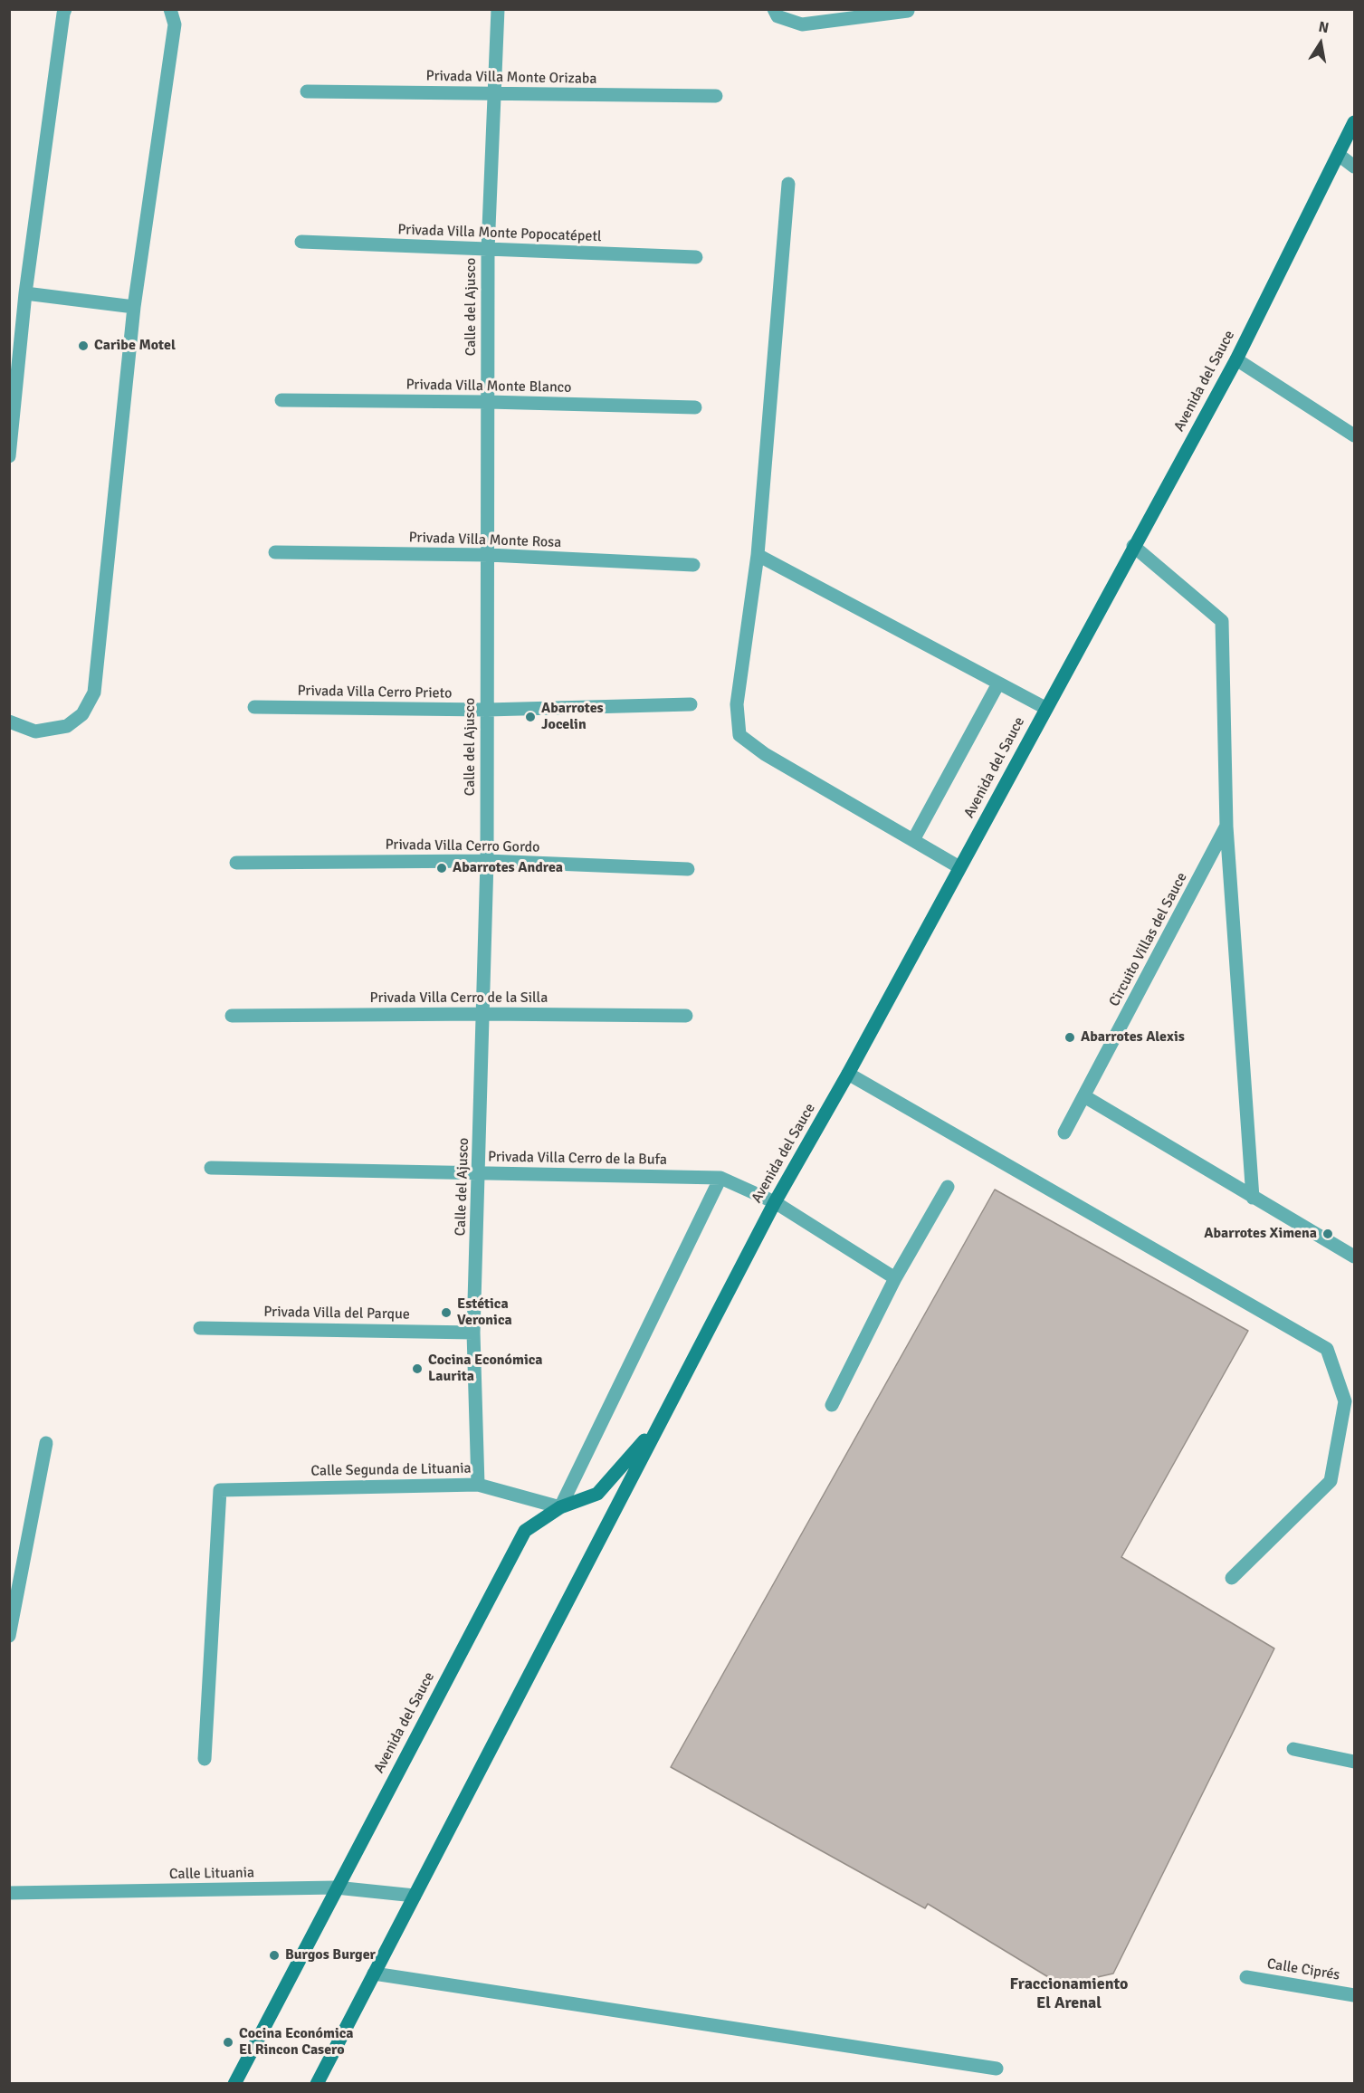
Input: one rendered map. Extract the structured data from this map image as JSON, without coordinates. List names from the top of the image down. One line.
{"streets":{"main road":["Avenida del Sauce"],"street":["Privada Villa Monte Orizaba","Privada Villa Monte Popocatépetl","Calle del Ajusco","Privada Villa Monte Blanco","Privada Villa Monte Rosa","Privada Villa Cerro Prieto","Privada Villa Cerro Gordo","Circuito Villas del Sauce","Privada Villa Cerro de la Silla","Privada Villa Cerro de la Bufa","Privada Villa del Parque","Calle Segunda de Lituania","Calle Lituania","Calle Ciprés"]},"crossings":[["Privada Villa Monte Orizaba","Calle del Ajusco"],["Privada Villa Monte Popocatépetl","Calle del Ajusco"],["Calle del Ajusco","Privada Villa Monte Blanco"],["Calle del Ajusco","Privada Villa Monte Rosa"],["Calle del Ajusco","Privada Villa Cerro Prieto"],["Calle del Ajusco","Privada Villa Cerro Gordo"],["Calle del Ajusco","Privada Villa Cerro de la Silla"],["Calle del Ajusco","Privada Villa Cerro de la Bufa"],["Calle del Ajusco","Privada Villa del Parque"],["Calle del Ajusco","Calle Segunda de Lituania"],["Avenida del Sauce","Circuito Villas del Sauce"],["Avenida del Sauce","Privada Villa Cerro de la Bufa"],["Avenida del Sauce","Calle Segunda de Lituania"],["Avenida del Sauce","Calle Lituania"]],"districts":["Fraccionamiento El Arenal"],"places":["Caribe Motel","Abarrotes Jocelin","Abarrotes Andrea","Abarrotes Alexis","Abarrotes Ximena","Estética Veronica","Cocina Económica Laurita","Burgos Burger","Cocina Económica El Rincon Casero"],"north":"top"}
